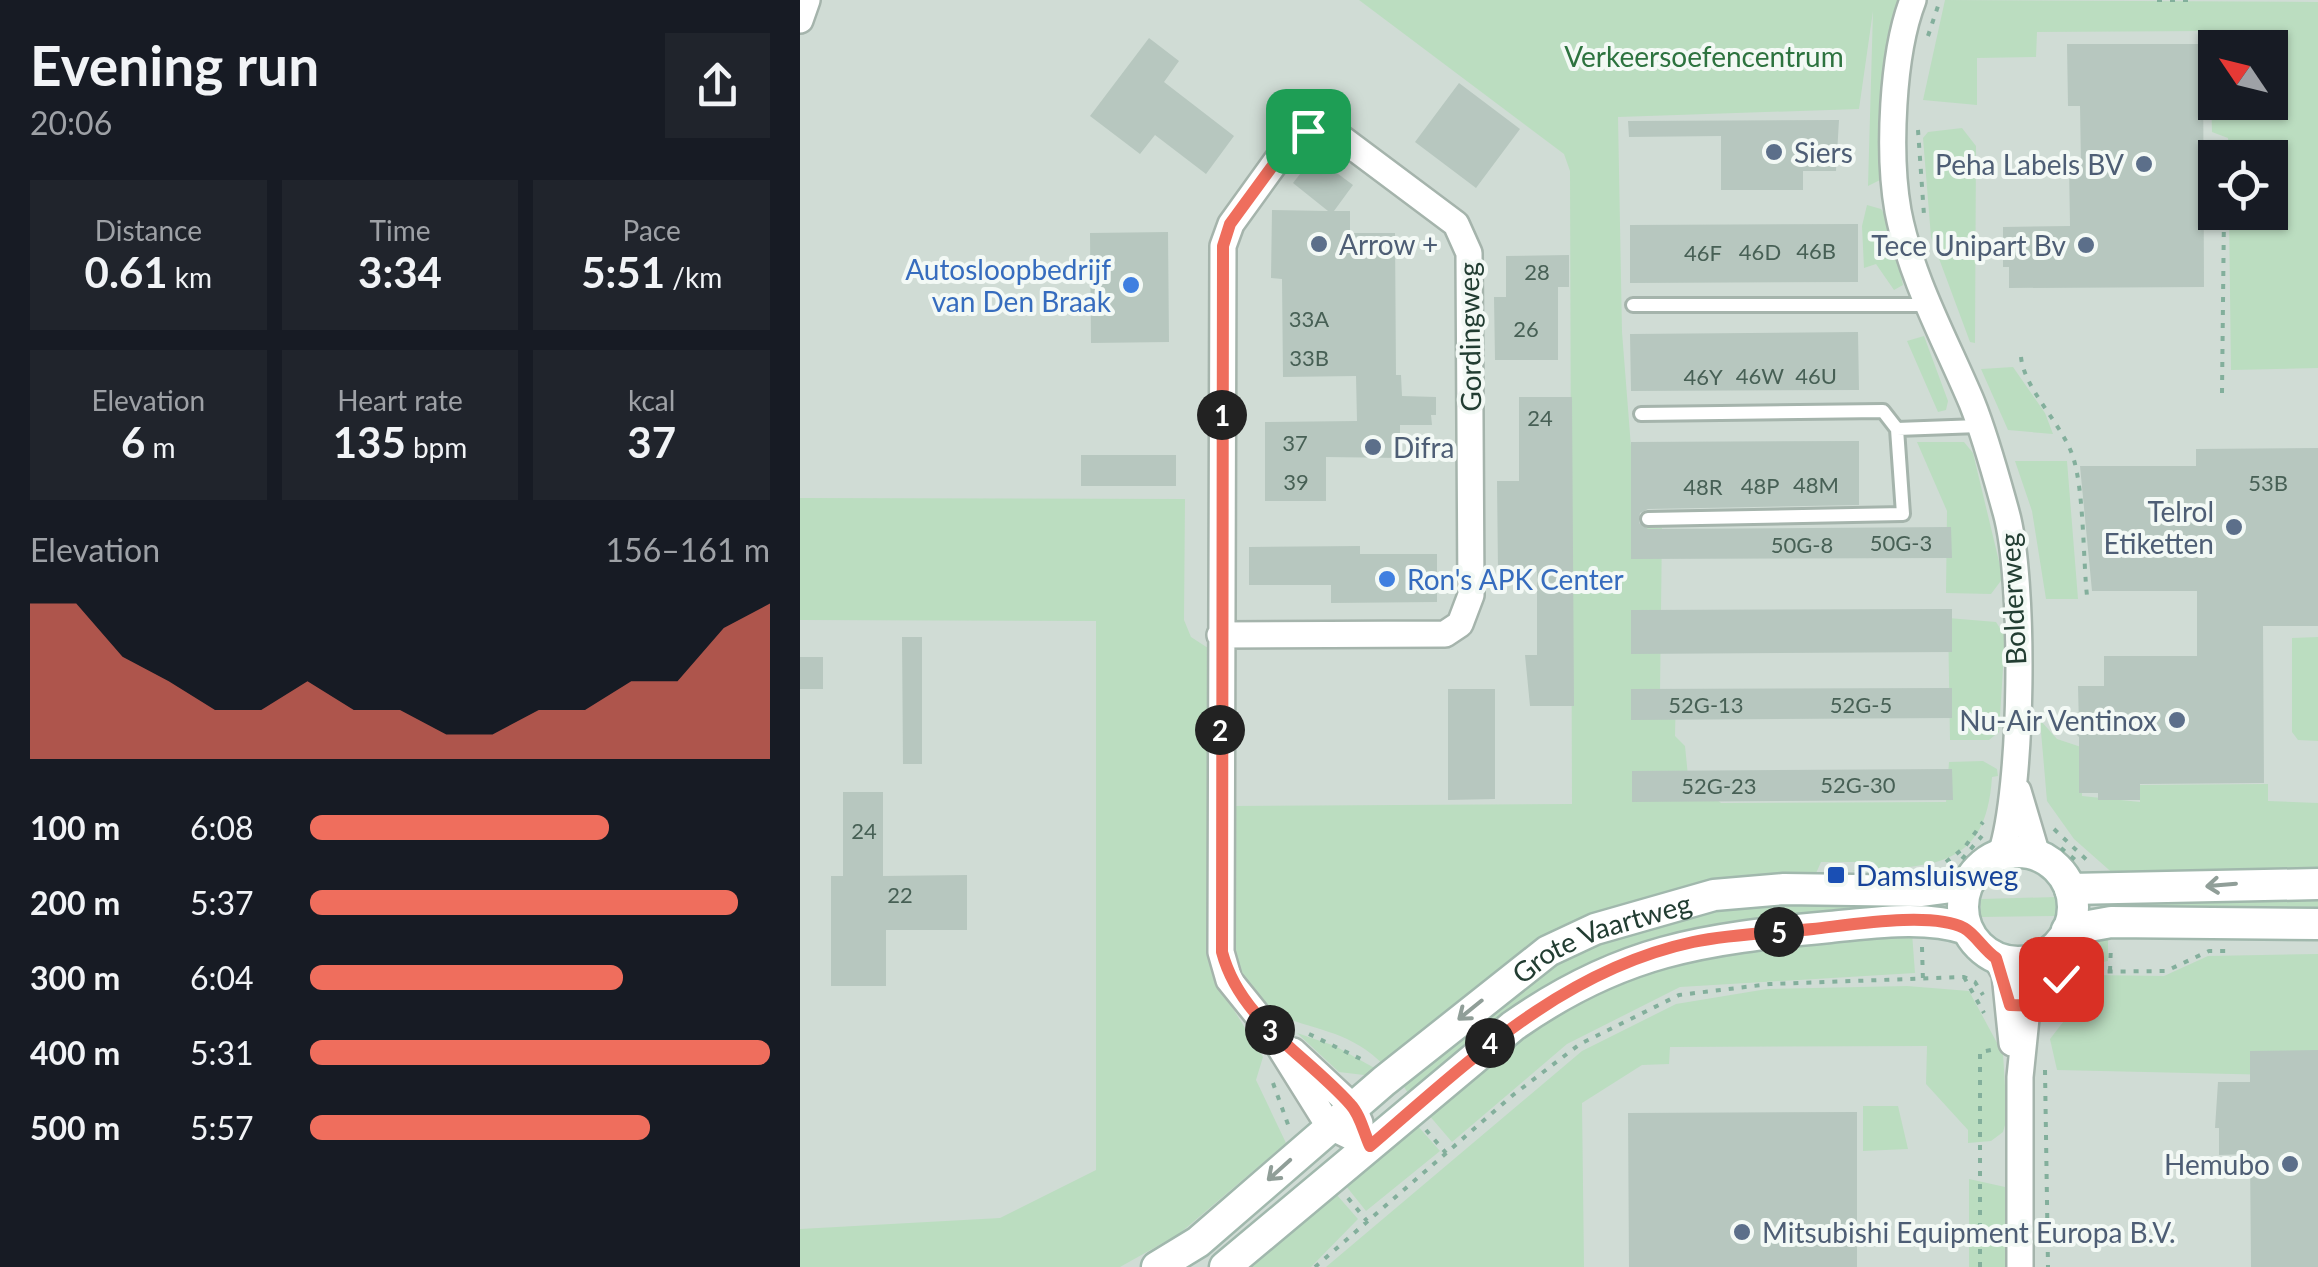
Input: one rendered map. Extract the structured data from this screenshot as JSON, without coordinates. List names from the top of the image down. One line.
{"streets":{"main road":["Grote Vaartweg"],"street":["Gordingweg","Bolderweg"]},"crossings":[["Gordingweg","Grote Vaartweg"],["Bolderweg","Grote Vaartweg"]],"parks":["Verkeersoefencentrum"],"places":{"other":["Siers","Peha Labels BV","Arrow +","Tece Unipart Bv","Autosloopbedrijf van Den Braak","Difra","Telrol Etiketten","Ron's APK Center","Nu-Air Ventinox","Hemubo","Mitsubishi Equipment Europa B.V."],"transit":["Damsluisweg"]},"house_numbers":["46B","46D","46F","28","33A","26","33B","46W","46U","46Y","24","37","39","53B","48M","48P","48R","50G-3","50G-8","52G-13","52G-5","52G-30","52G-23","24","22"],"north":"top left","page":{"heading":["Evening run","20:06"],"stats":[["Distance","0.61 km"],["Time","3:34"],["Pace","5:51 /km"],["Elevation","6 m"],["Heart rate","135 bpm"],["kcal","37"]],"pins":["1","2","5","3","4"],"chart":["Elevation","156–161 m"],"list":[{"name":"100 m","note":"6:08"},{"name":"200 m","note":"5:37"},{"name":"300 m","note":"6:04"},{"name":"400 m","note":"5:31"},{"name":"500 m","note":"5:57"}]}}
